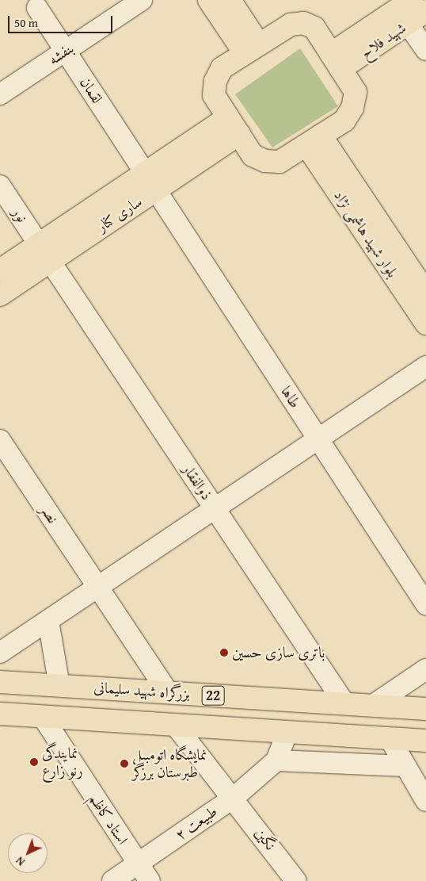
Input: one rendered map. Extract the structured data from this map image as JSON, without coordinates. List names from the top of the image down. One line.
{"streets":{"main road":["شهید فلاح","ساری کنار","بلوار شهید هاشمی نژاد","بزرگراه شهید سلیمانی","22"],"street":["بنفشه","لقمان","نور","طاها","ذوالفقار","نصر","استاد کاظم","طبیعت ۲","نگین"]},"crossings":[["شهید فلاح","ساری کنار"],["شهید فلاح","بلوار شهید هاشمی نژاد"],["بنفشه","لقمان"],["لقمان","ساری کنار"],["لقمان","طاها"],["ساری کنار","نور"],["ساری کنار","بلوار شهید هاشمی نژاد"],["ساری کنار","طاها"],["ساری کنار","ذوالفقار"],["نور","ذوالفقار"],["ذوالفقار","بزرگراه شهید سلیمانی"],["نصر","بزرگراه شهید سلیمانی"],["22","استاد کاظم"],["22","نگین"],["استاد کاظم","طبیعت ۲"],["طبیعت ۲","نگین"]],"places":["باتری سازی حسین","نمایندگی رنو زارع","نمایشگاه اتومبیل طبرستان برزگر"],"scale_bar":"50 m","north":"bottom left"}
